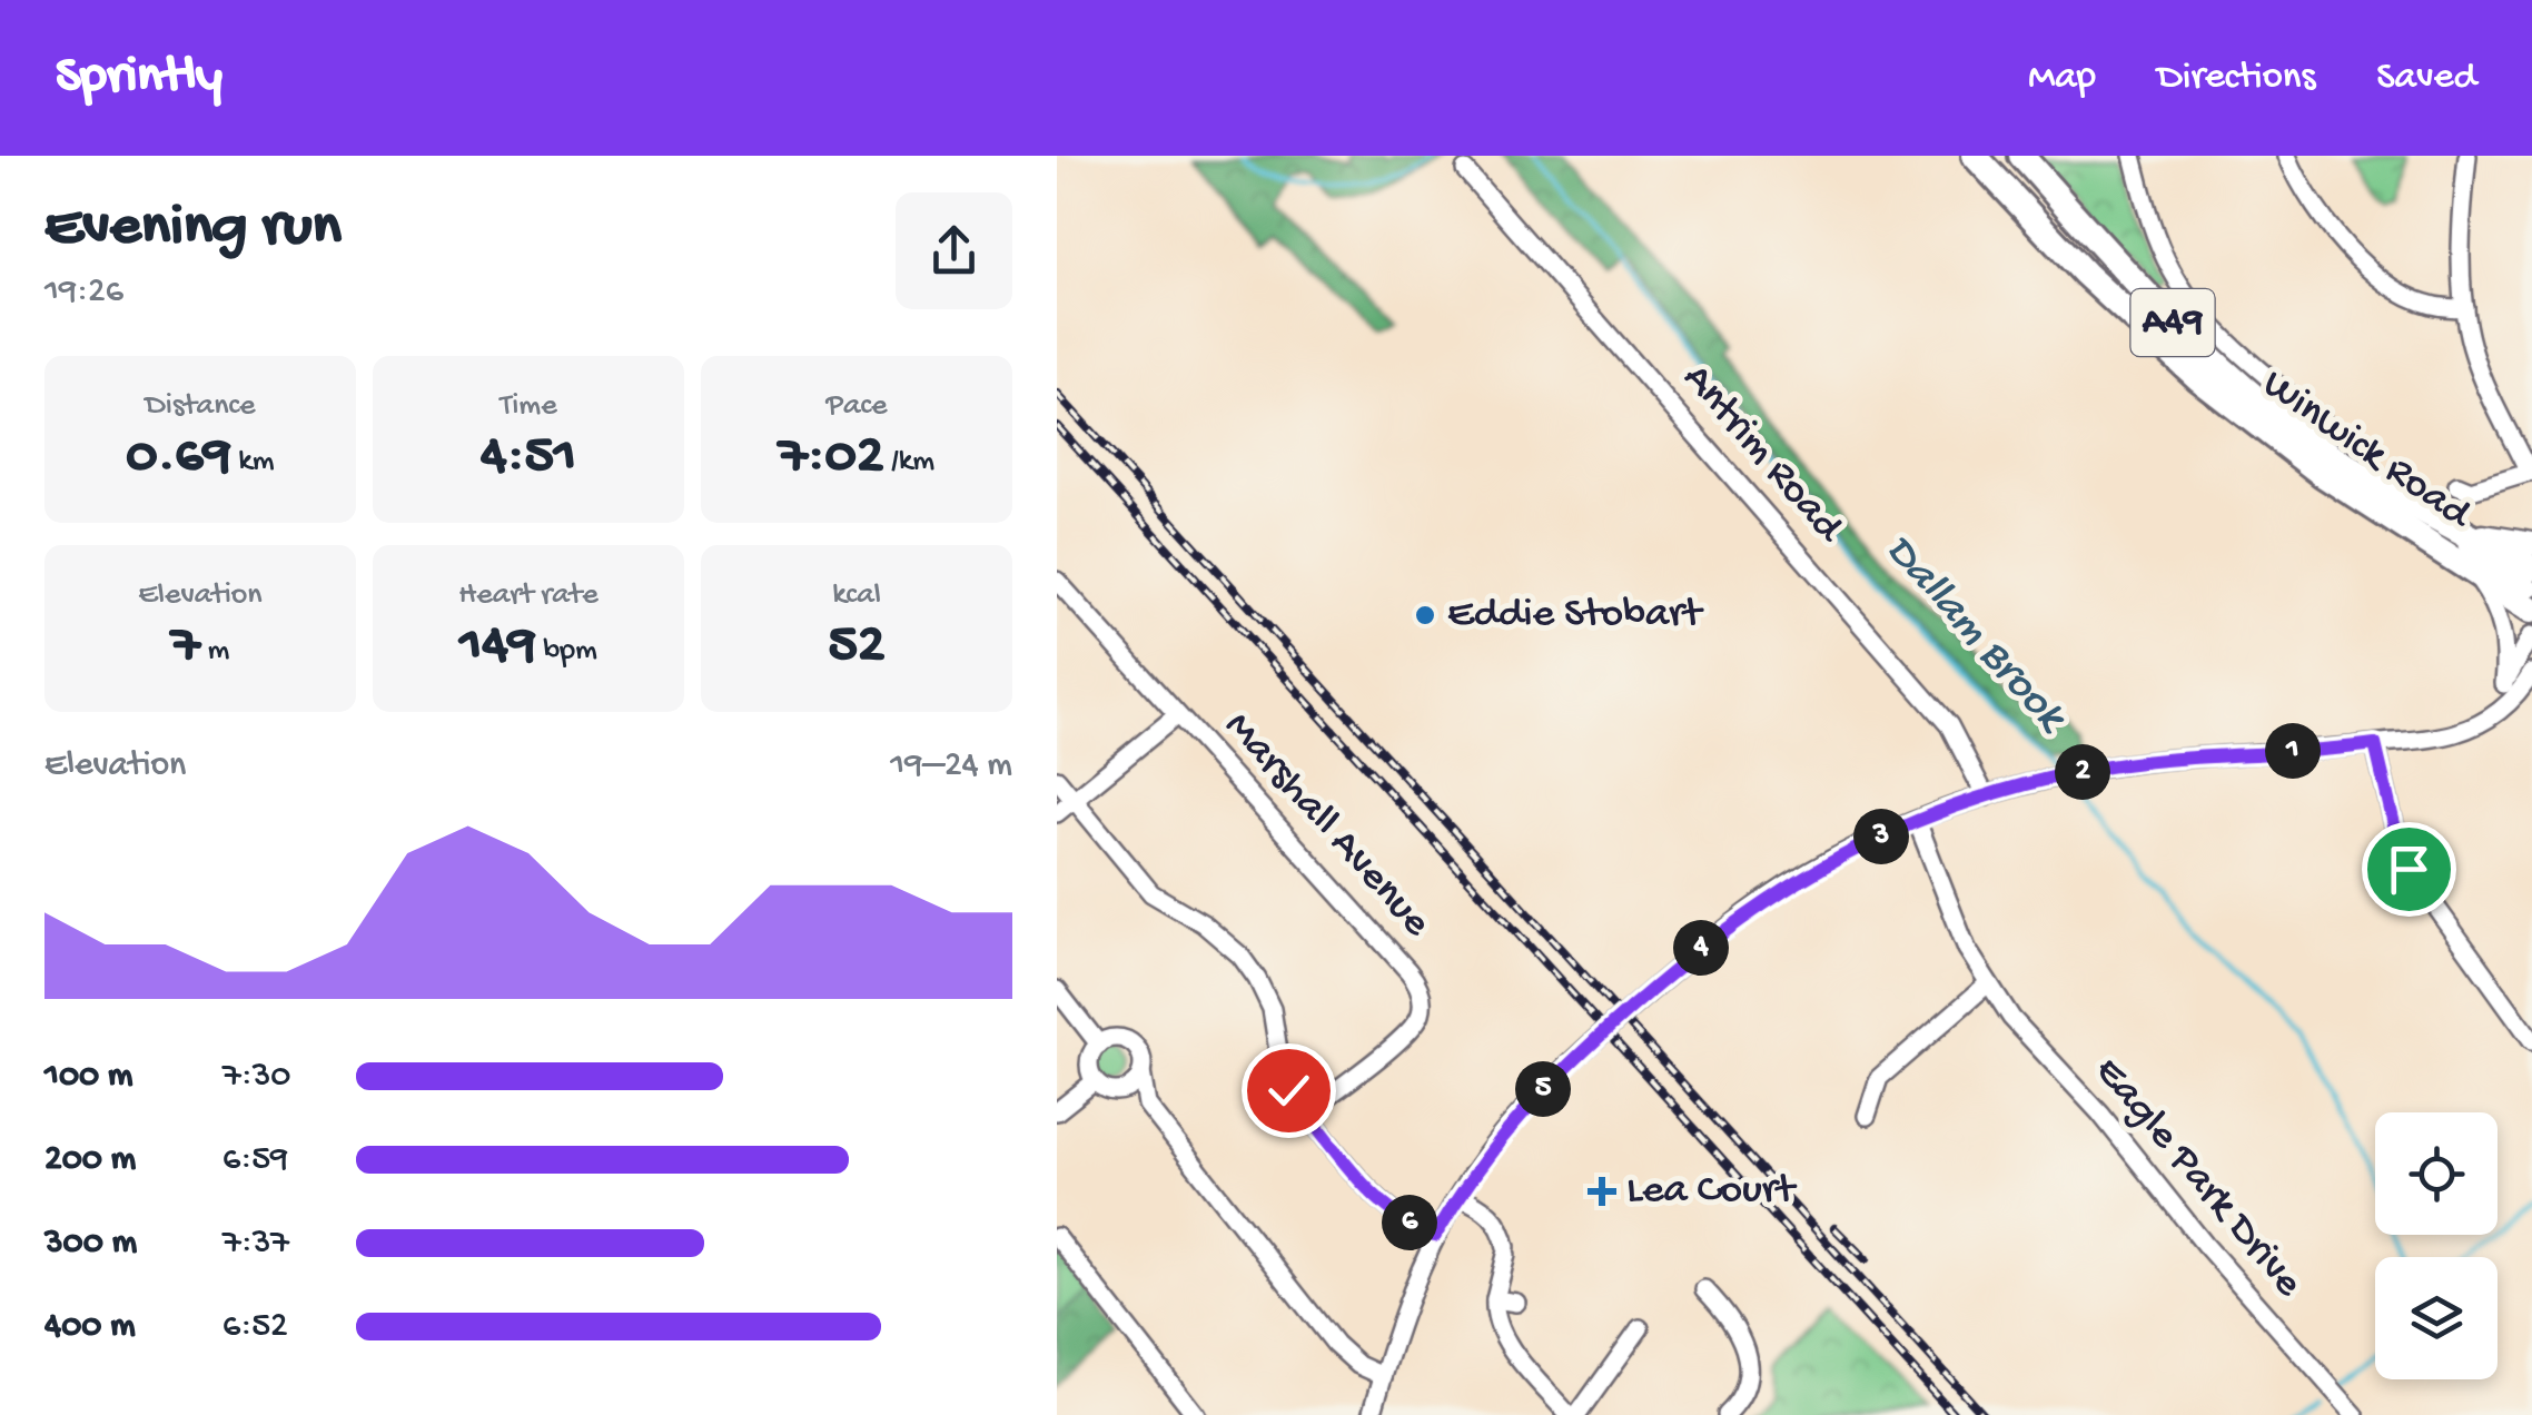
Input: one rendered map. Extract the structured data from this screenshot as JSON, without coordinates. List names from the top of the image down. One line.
{"streets":{"highway":["A49","Winwick Road"],"street":["Antrim Road","Marshall Avenue","Eagle Park Drive"]},"crossings":[["A49","Winwick Road"]],"water":["Dallam Brook"],"places":{"other":["Eddie Stobart"],"health":["Lea Court"]},"page":{"header":"Sprintly","nav":["Map","Directions","Saved"],"heading":["Evening run","19:26"],"stats":[["Distance","0.69 km"],["Time","4:51"],["Pace","7:02 /km"],["Elevation","7 m"],["Heart rate","149 bpm"],["kcal","52"]],"chart":["Elevation","19–24 m"],"pins":["1","2","3","4","5","6"],"list":[{"name":"100 m","note":"7:30"},{"name":"200 m","note":"6:59"},{"name":"300 m","note":"7:37"},{"name":"400 m","note":"6:52"}]}}
